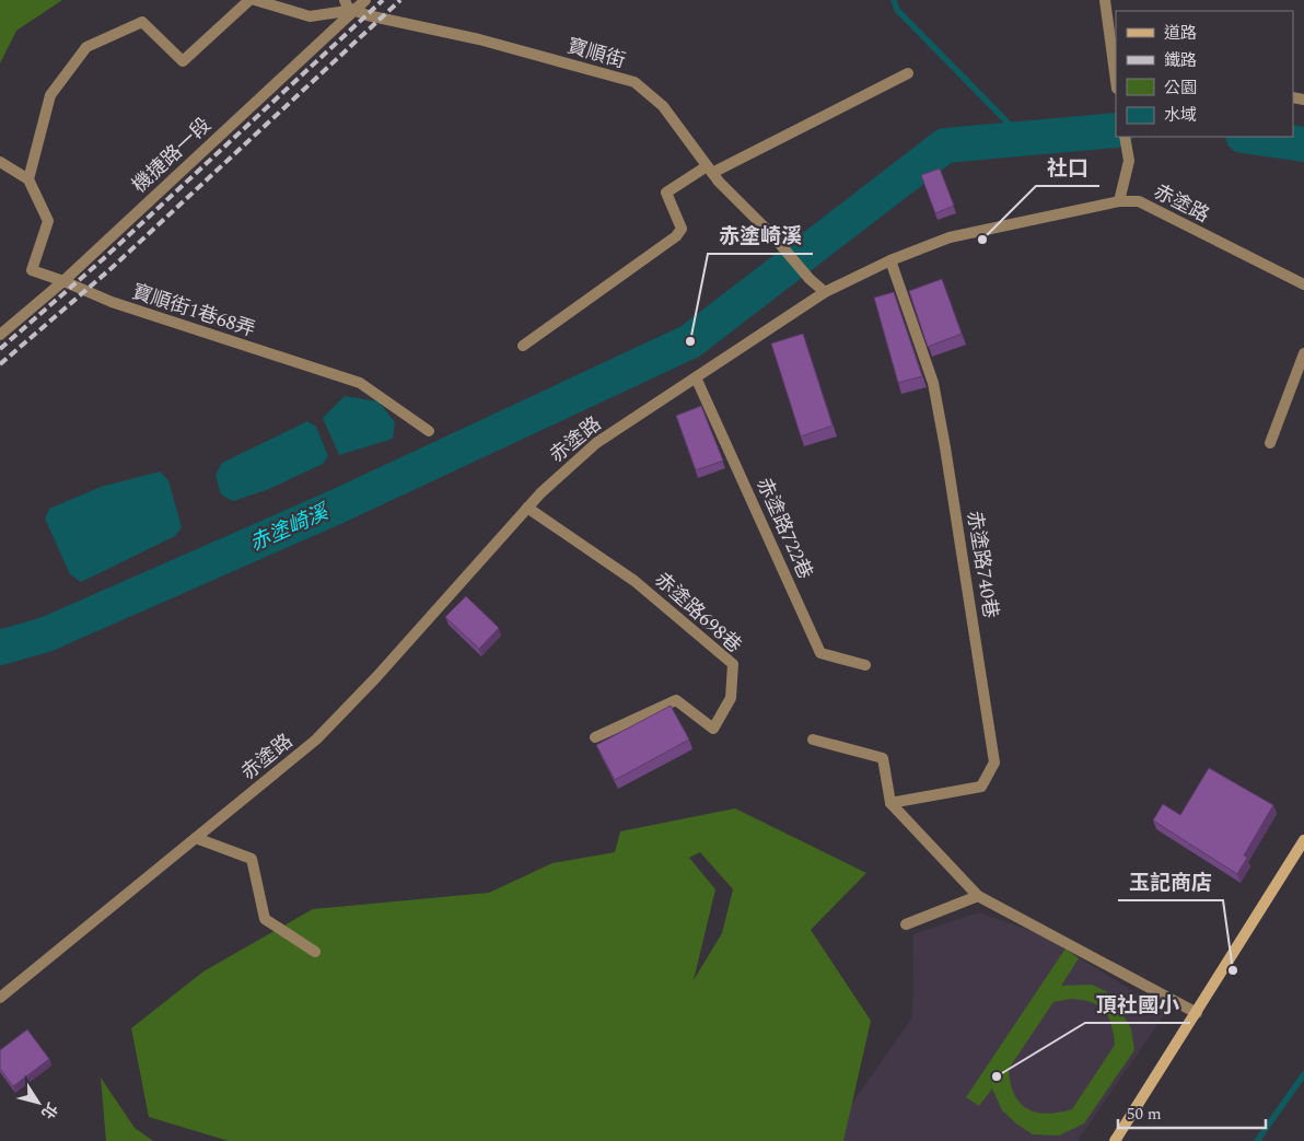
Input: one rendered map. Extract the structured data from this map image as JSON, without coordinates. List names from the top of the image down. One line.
{"streets":{"street":["寶順街","機捷路一段","赤塗路","寶順街1巷68弄","赤塗路722巷","赤塗路740巷","赤塗路698巷"]},"crossings":[["寶順街","機捷路一段"],["寶順街","赤塗路"],["機捷路一段","寶順街1巷68弄"],["赤塗路","赤塗路722巷"],["赤塗路","赤塗路740巷"],["赤塗路","赤塗路698巷"]],"water":["赤塗崎溪"],"places":["社口","赤塗崎溪","玉記商店","頂社國小"],"legend":["道路","鐵路","公園","水域"],"scale_bar":"50 m","north":"bottom right"}
